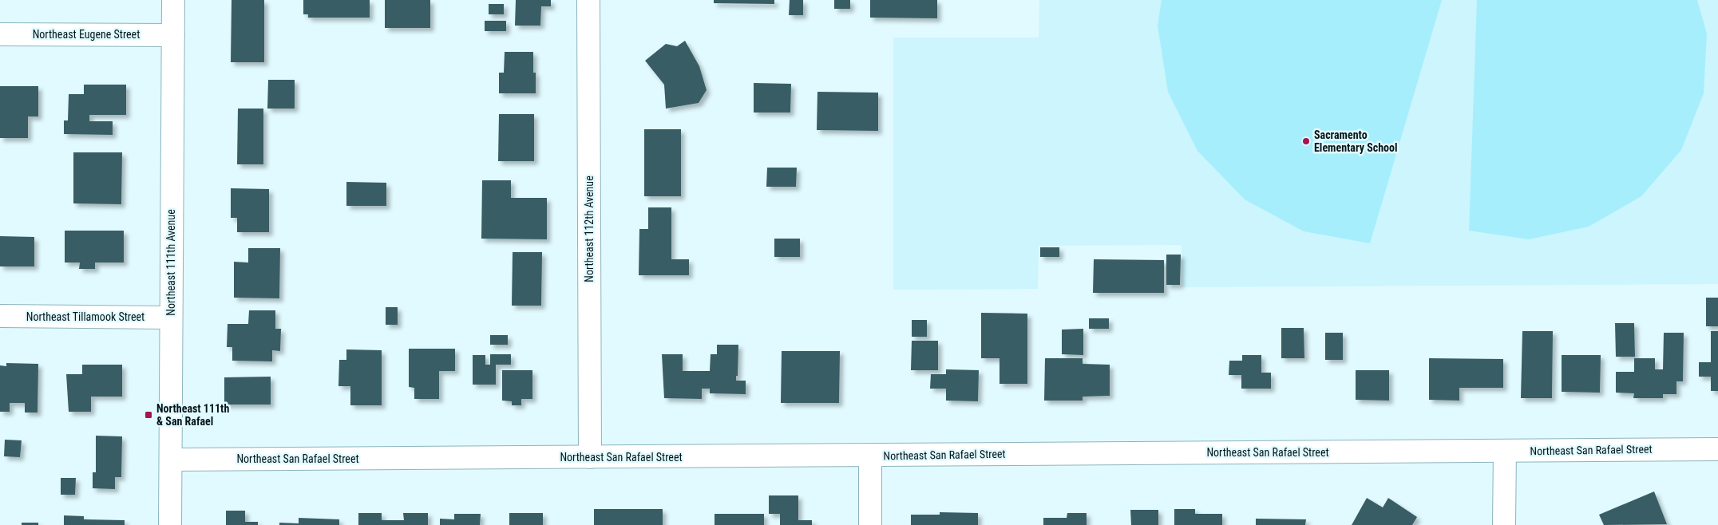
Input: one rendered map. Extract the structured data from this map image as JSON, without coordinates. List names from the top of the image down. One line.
{"streets":{"street":["Northeast Eugene Street","Northeast 112th Avenue","Northeast 111th Avenue","Northeast Tillamook Street","Northeast San Rafael Street"]},"crossings":[["Northeast Eugene Street","Northeast 111th Avenue"],["Northeast 112th Avenue","Northeast San Rafael Street"],["Northeast 111th Avenue","Northeast Tillamook Street"],["Northeast 111th Avenue","Northeast San Rafael Street"]],"places":{"other":["Sacramento Elementary School"],"transit":["Northeast 111th & San Rafael"]}}
